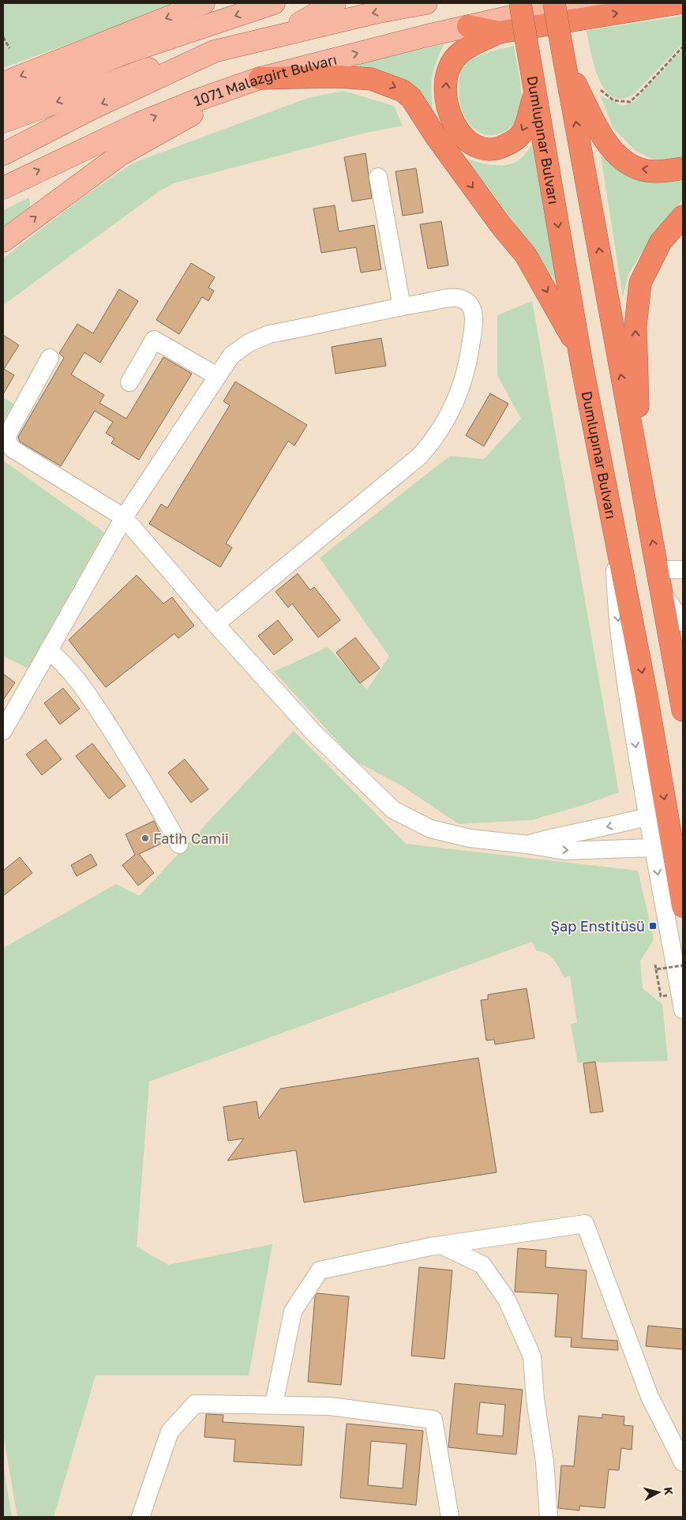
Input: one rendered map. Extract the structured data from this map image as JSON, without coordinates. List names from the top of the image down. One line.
{"streets":{"highway":["Dumlupınar Bulvarı"],"main road":["1071 Malazgirt Bulvarı"]},"places":{"other":["Fatih Camii"],"transit":["Şap Enstitüsü"]},"north":"right"}
